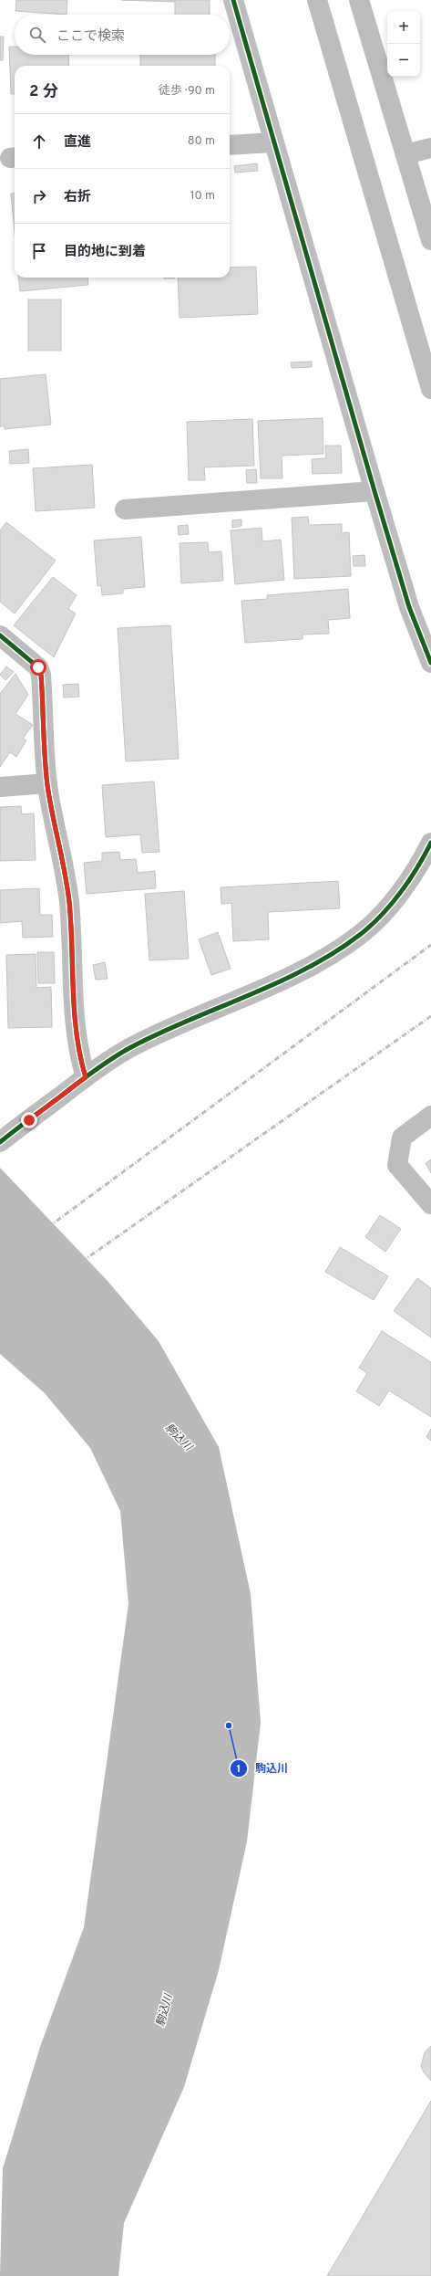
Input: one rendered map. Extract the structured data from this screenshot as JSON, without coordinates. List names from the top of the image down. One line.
{"water":["駒込川"],"places":["駒込川"],"page":{"map_buttons":["+","−"],"search":"ここで検索","heading":["2 分","徒歩 · 90 m"],"list":[["直進","80 m"],["右折","10 m"],"目的地に到着"]}}
